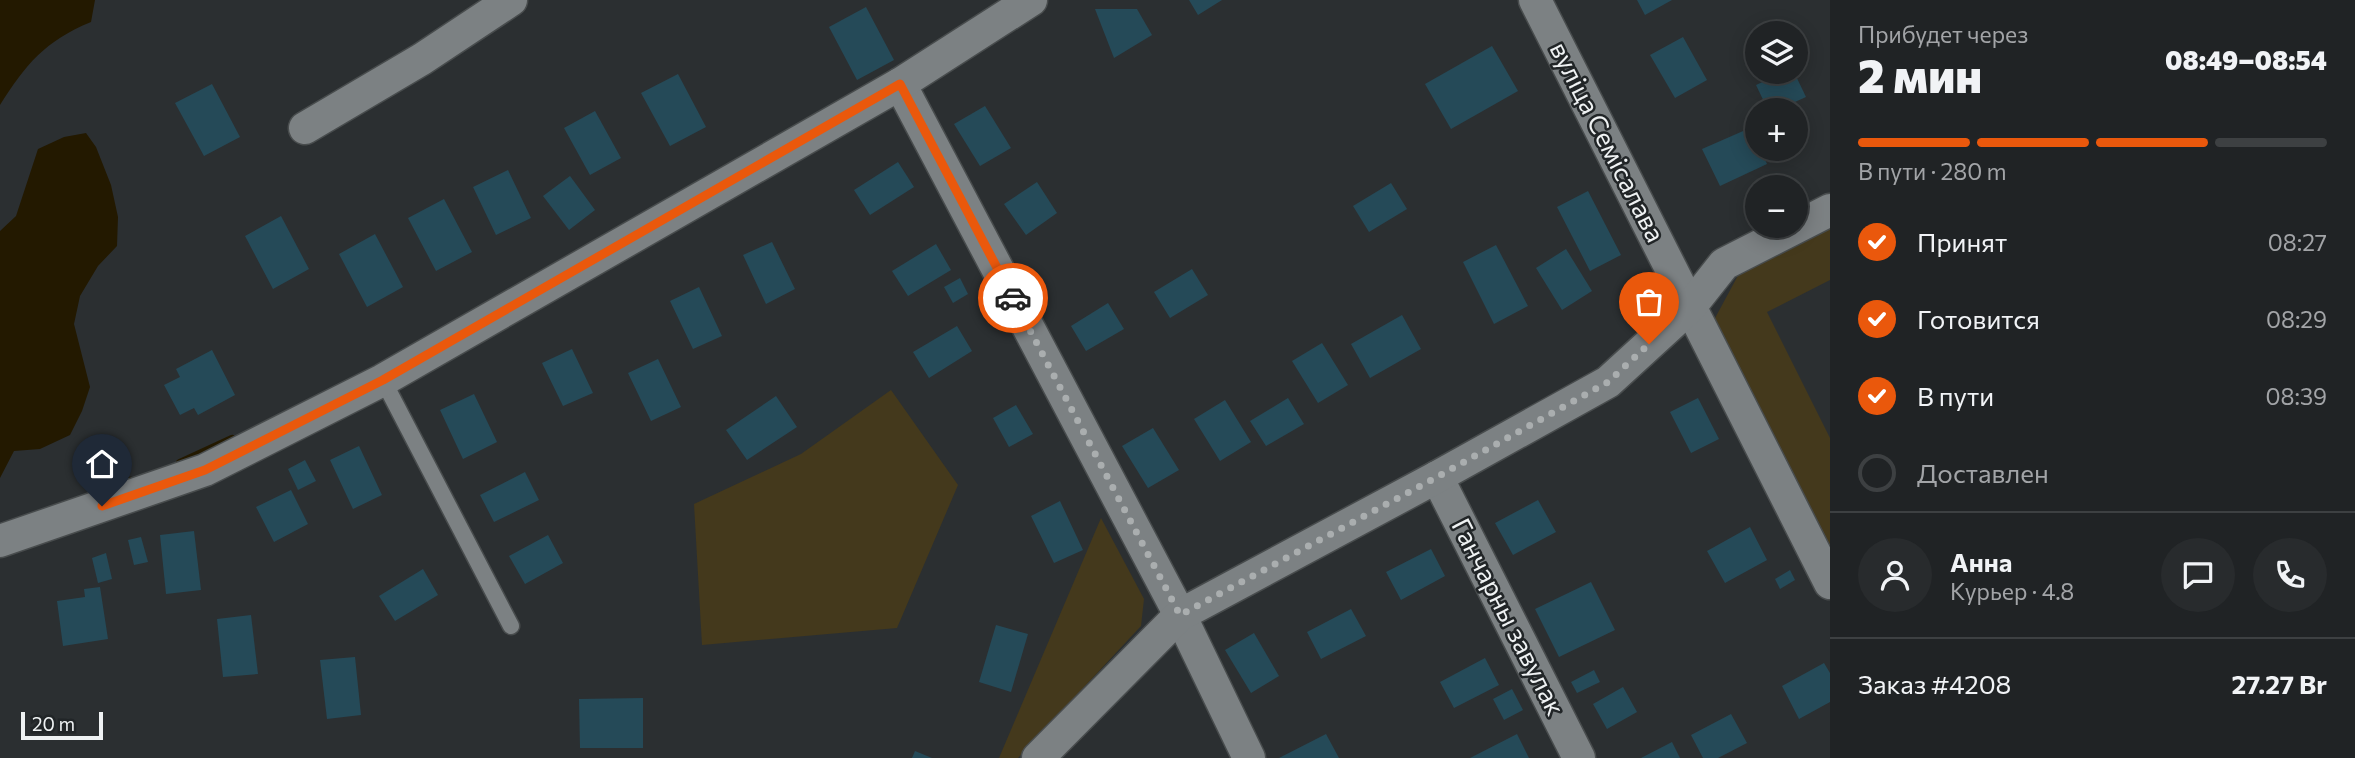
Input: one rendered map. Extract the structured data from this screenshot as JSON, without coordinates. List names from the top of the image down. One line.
{"streets":{"street":["вуліца Семісалава","Ганчарны завулак"]},"scale_bar":"20 m","page":{"heading":["2 мин","Прибудет через","08:49–08:54"],"panel":["Анна","Курьер · 4.8","Заказ #4208","27.27 Br"],"map_buttons":["+","−"],"bar":"В пути · 280 m","list":[["Принят","08:27"],["Готовится","08:29"],["В пути","08:39"],"Доставлен"],"scale":"20 m"}}
